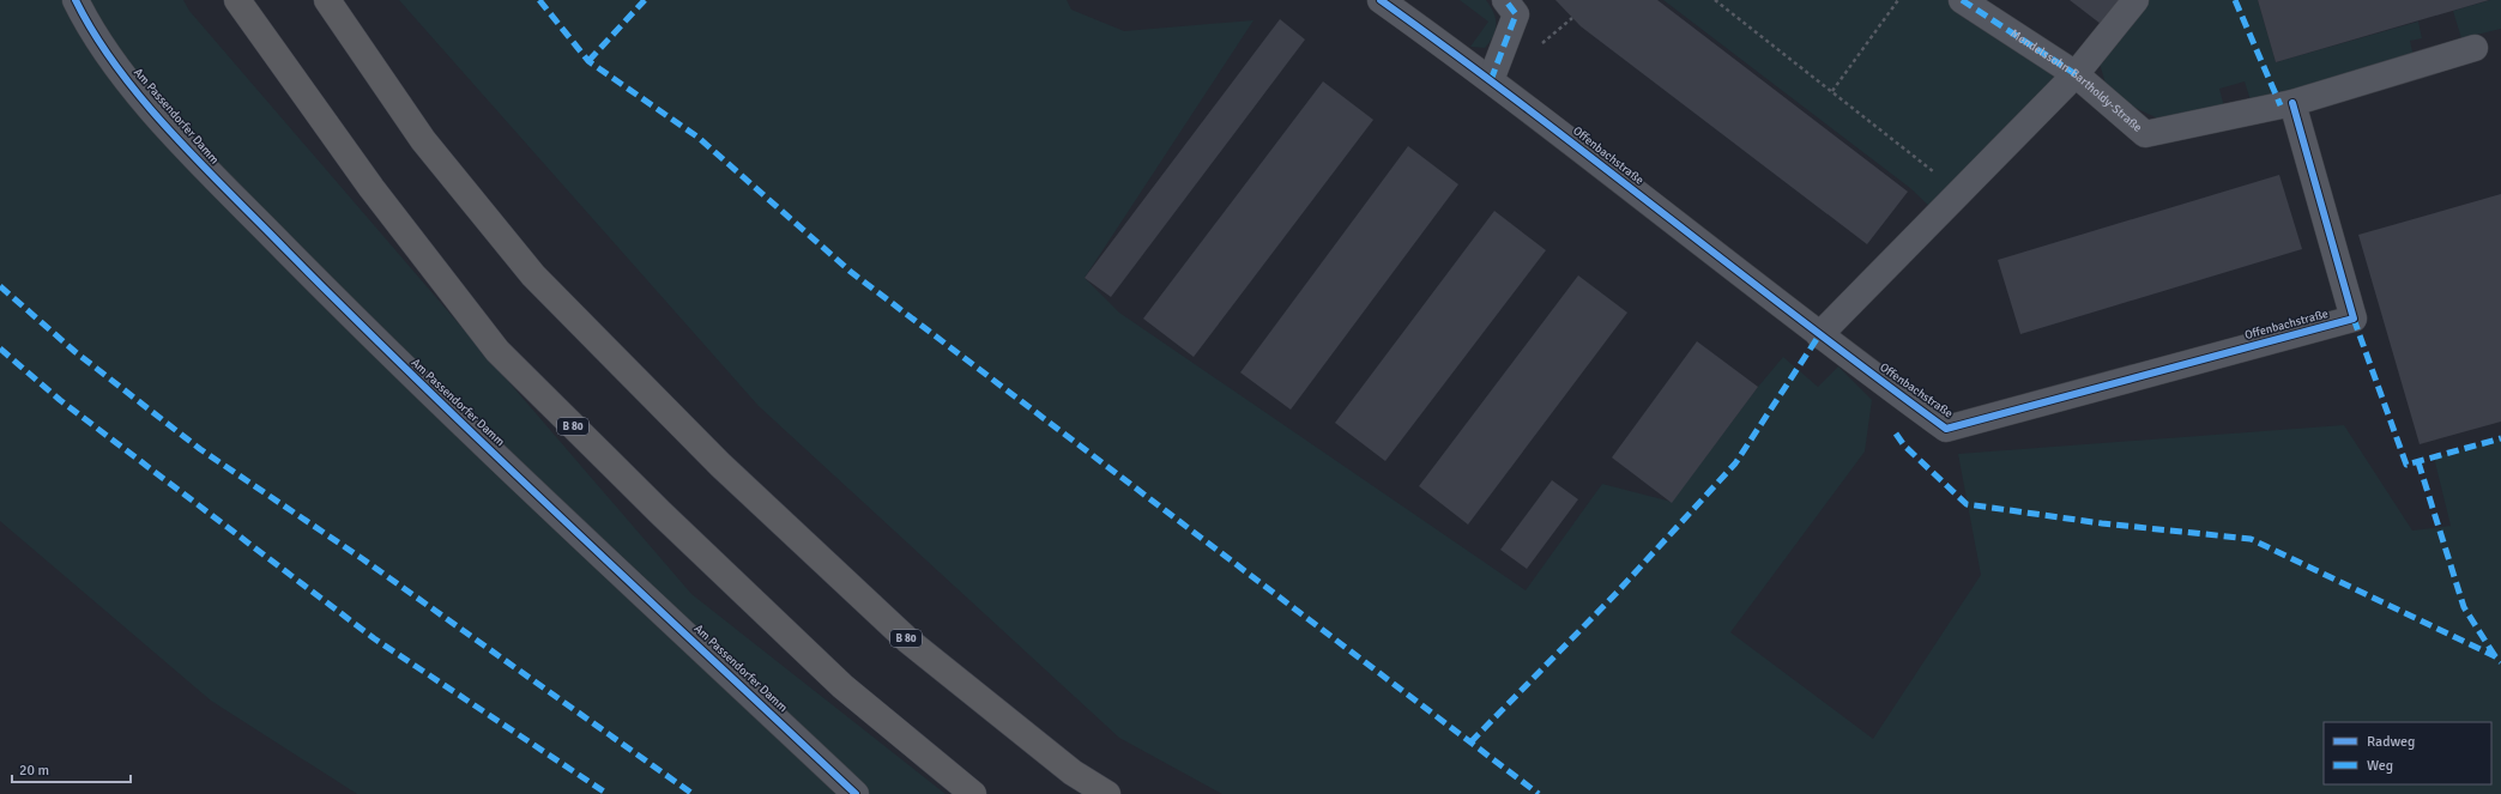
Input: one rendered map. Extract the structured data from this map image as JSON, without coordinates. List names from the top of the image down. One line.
{"streets":{"highway":["B 80"],"street":["Mendelssohn-Bartholdy-Straße","Am Passendorfer Damm","Offenbachstraße"]},"crossings":[["Mendelssohn-Bartholdy-Straße","Offenbachstraße"]],"legend":["Radweg","Weg"],"scale_bar":"20 m"}
